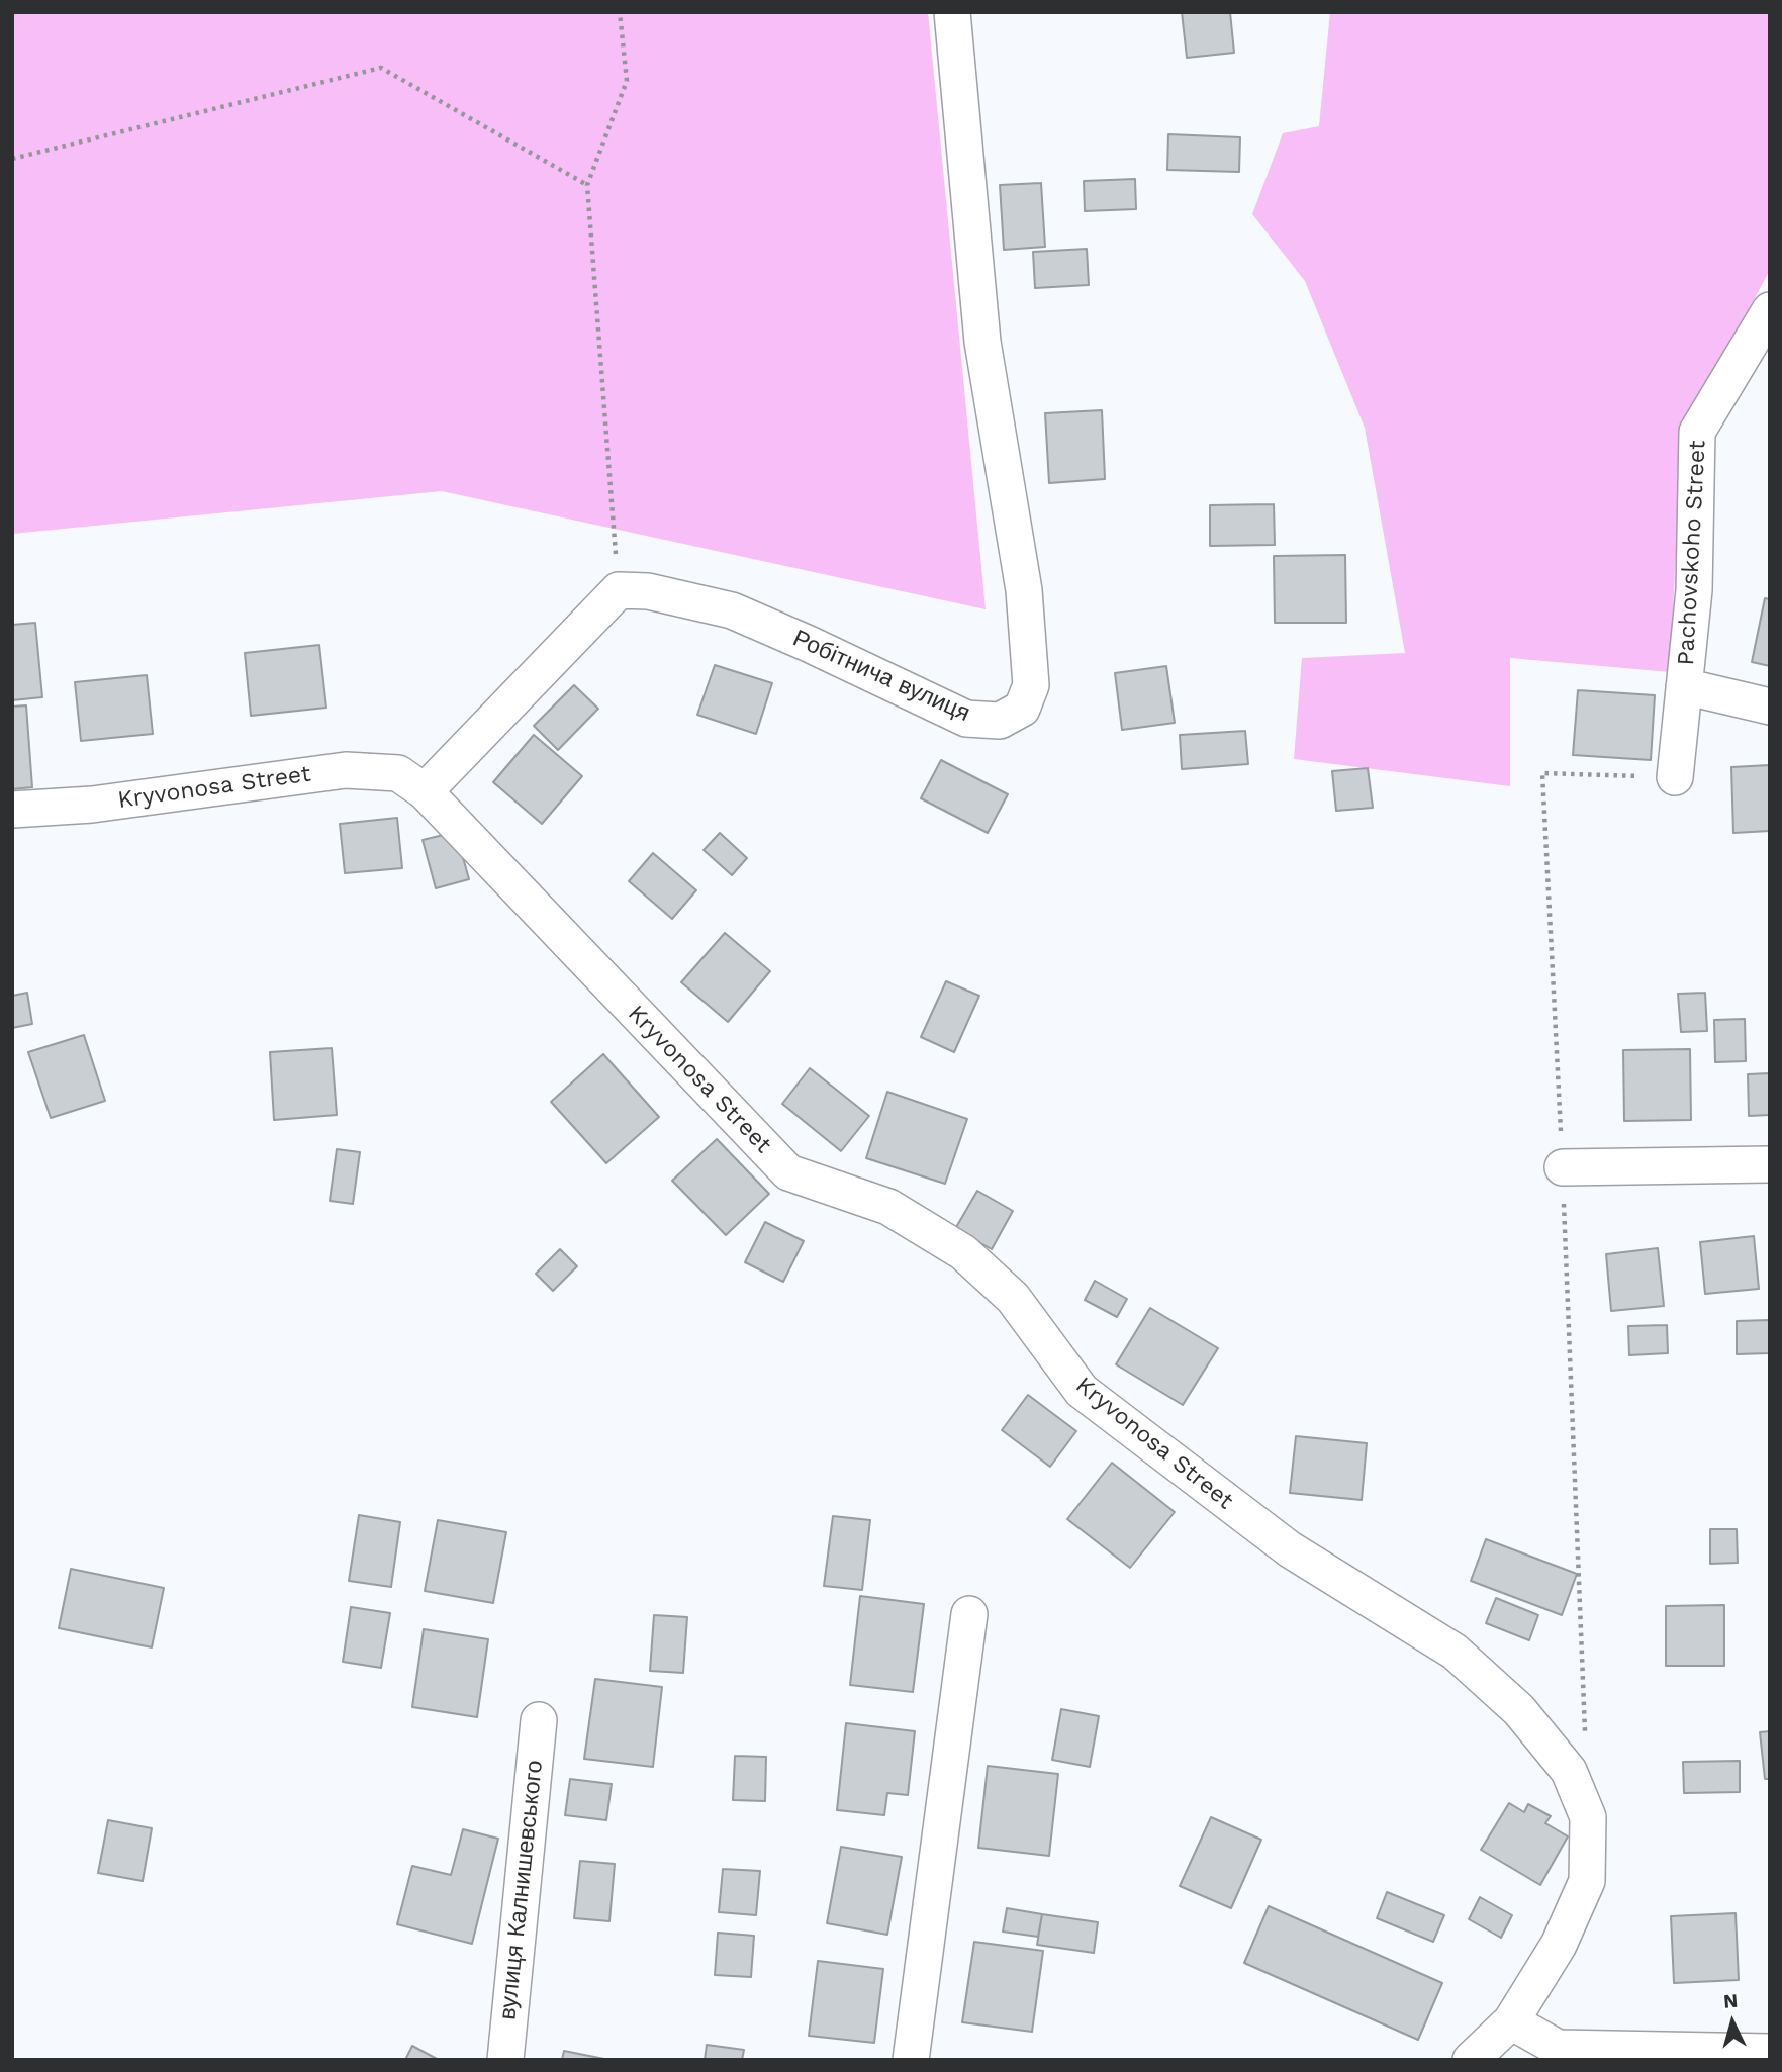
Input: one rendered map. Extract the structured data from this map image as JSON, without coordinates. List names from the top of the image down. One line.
{"streets":{"street":["Pachovskoho Street","Робітнича вулиця","Kryvonosa Street","вулиця Калнишевського"]},"north":"top"}
